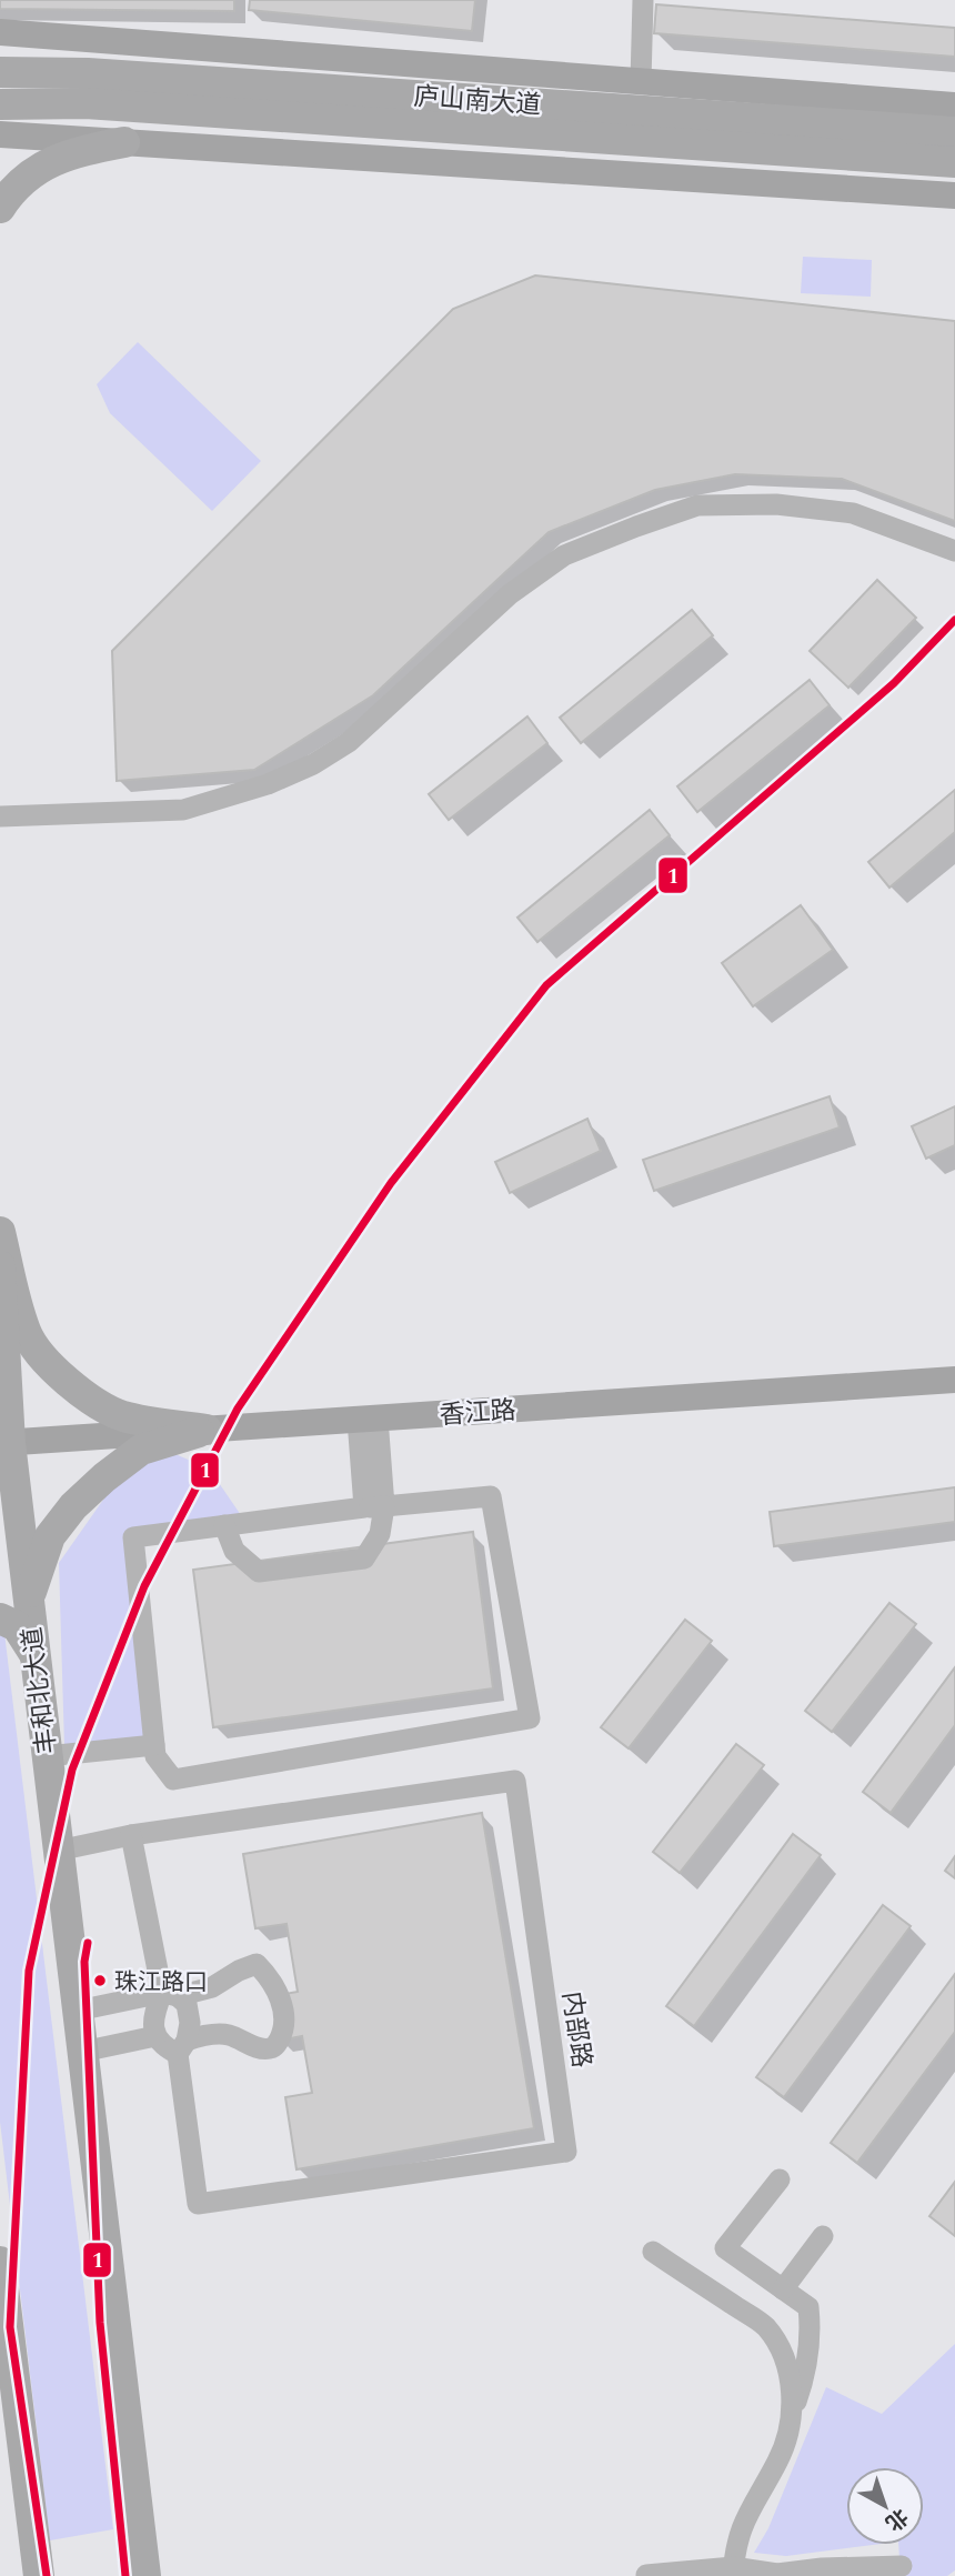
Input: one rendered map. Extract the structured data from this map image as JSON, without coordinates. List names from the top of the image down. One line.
{"streets":{"highway":["庐山南大道","丰和北大道"],"main road":["香江路"],"street":["内部路"]},"crossings":[["香江路","丰和北大道"],["丰和北大道","内部路"]],"places":["珠江路口"],"lines":["transit line 1"],"north":"bottom right"}
